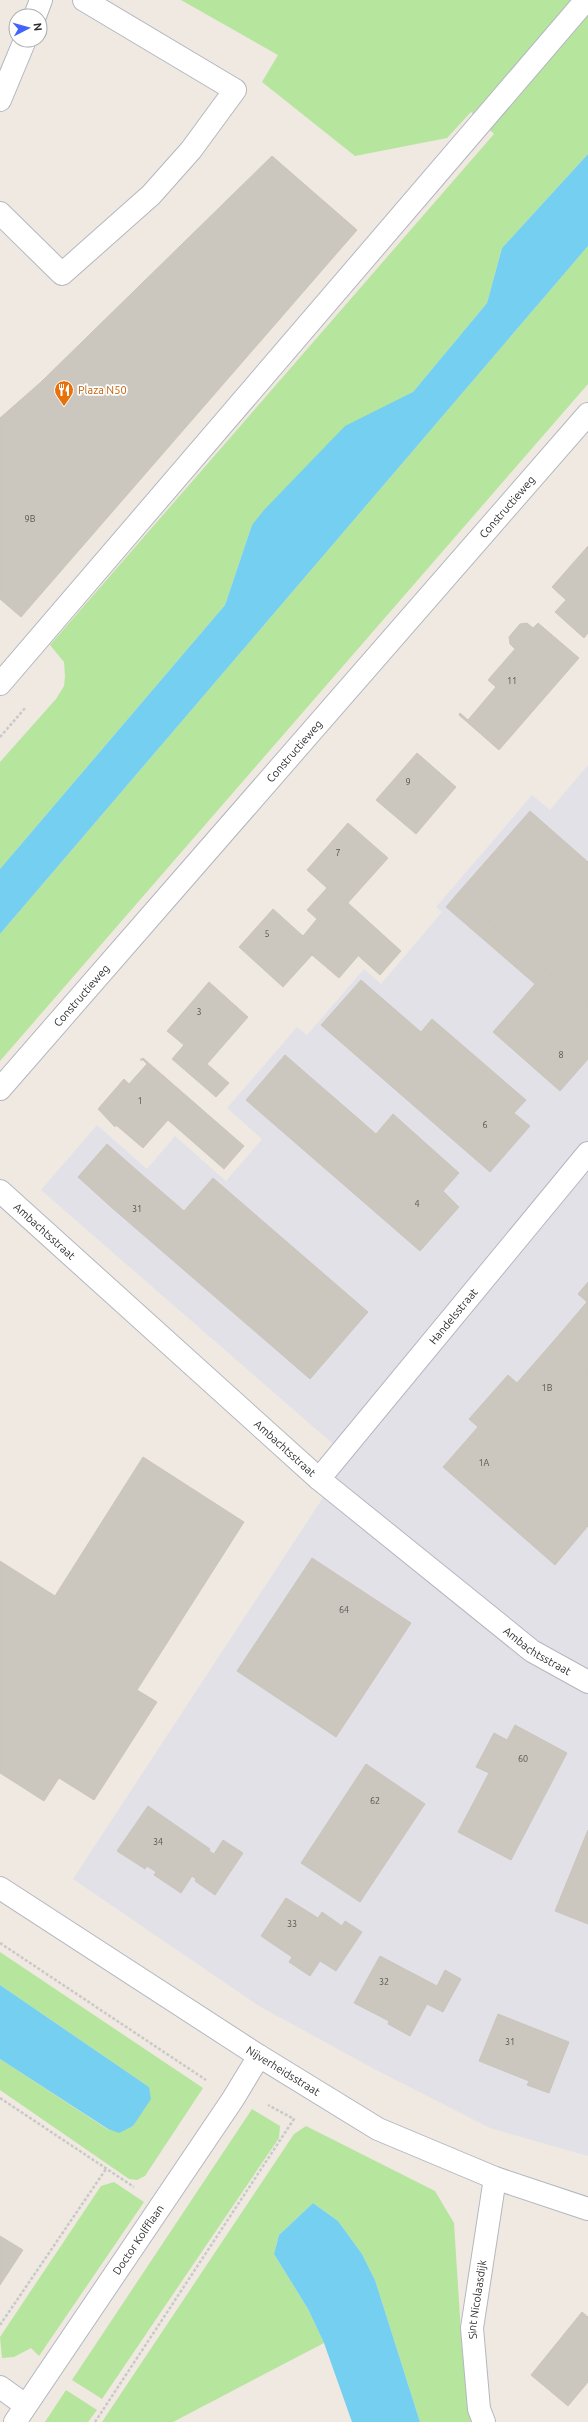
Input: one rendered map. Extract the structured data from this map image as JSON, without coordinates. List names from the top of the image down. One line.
{"streets":{"street":["Constructieweg","Ambachtsstraat","Handelsstraat","Nijverheidsstraat","Doctor Kolfflaan","Sint Nicolaasdijk"]},"crossings":[["Ambachtsstraat","Handelsstraat"],["Nijverheidsstraat","Doctor Kolfflaan"],["Nijverheidsstraat","Sint Nicolaasdijk"]],"places":{"restaurant":["Plaza N50"]},"house_numbers":["9B","11","9","7","5","3","8","1","6","4","31","1B","1A","64","60","62","34","33","32","31"],"north":"right"}
